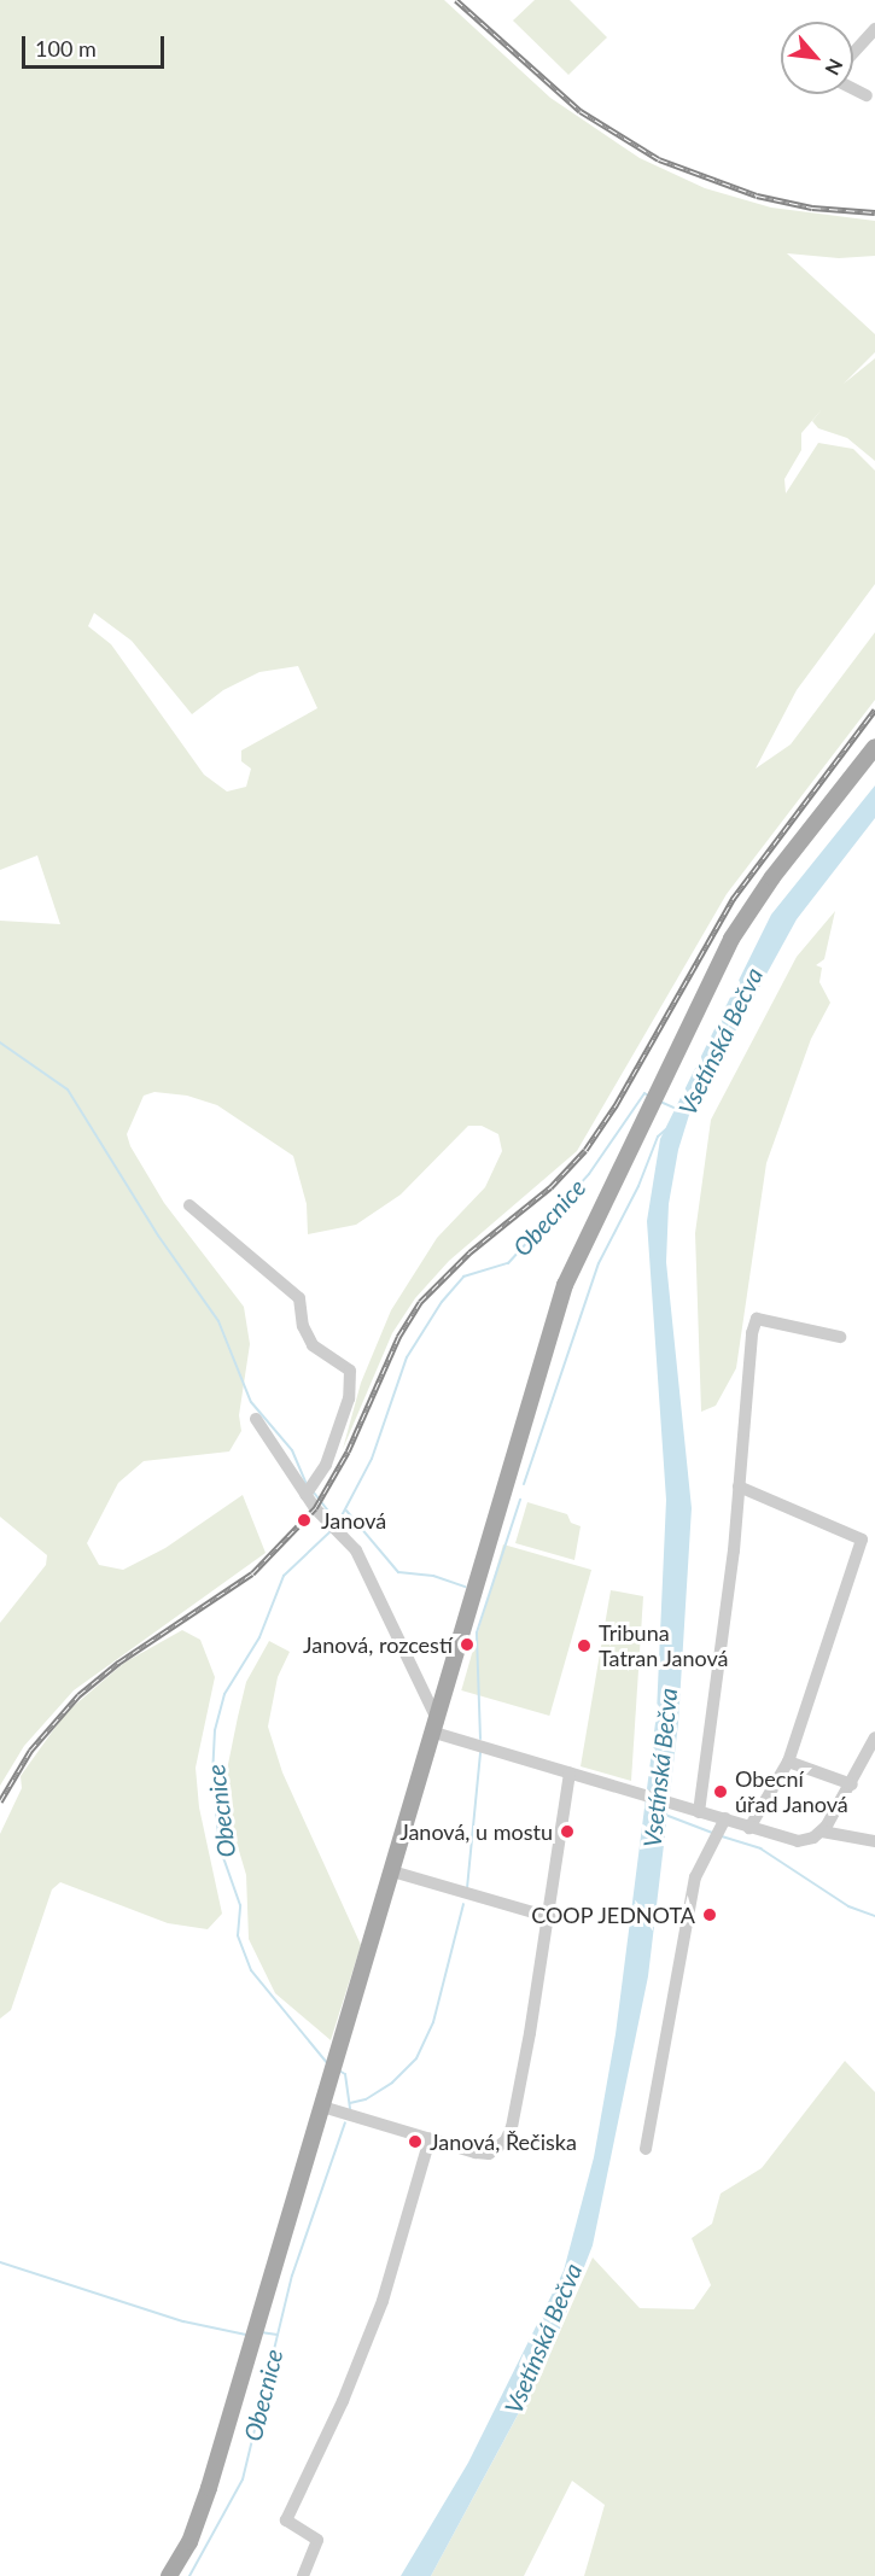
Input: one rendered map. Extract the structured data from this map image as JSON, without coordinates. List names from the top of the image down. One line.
{"water":["Vsetínská Bečva","Obecnice"],"places":["Janová","Janová, rozcestí","Tribuna Tatran Janová","Obecní úřad Janová","Janová, u mostu","COOP JEDNOTA","Janová, Řečiska"],"scale_bar":"100 m","north":"bottom right"}
